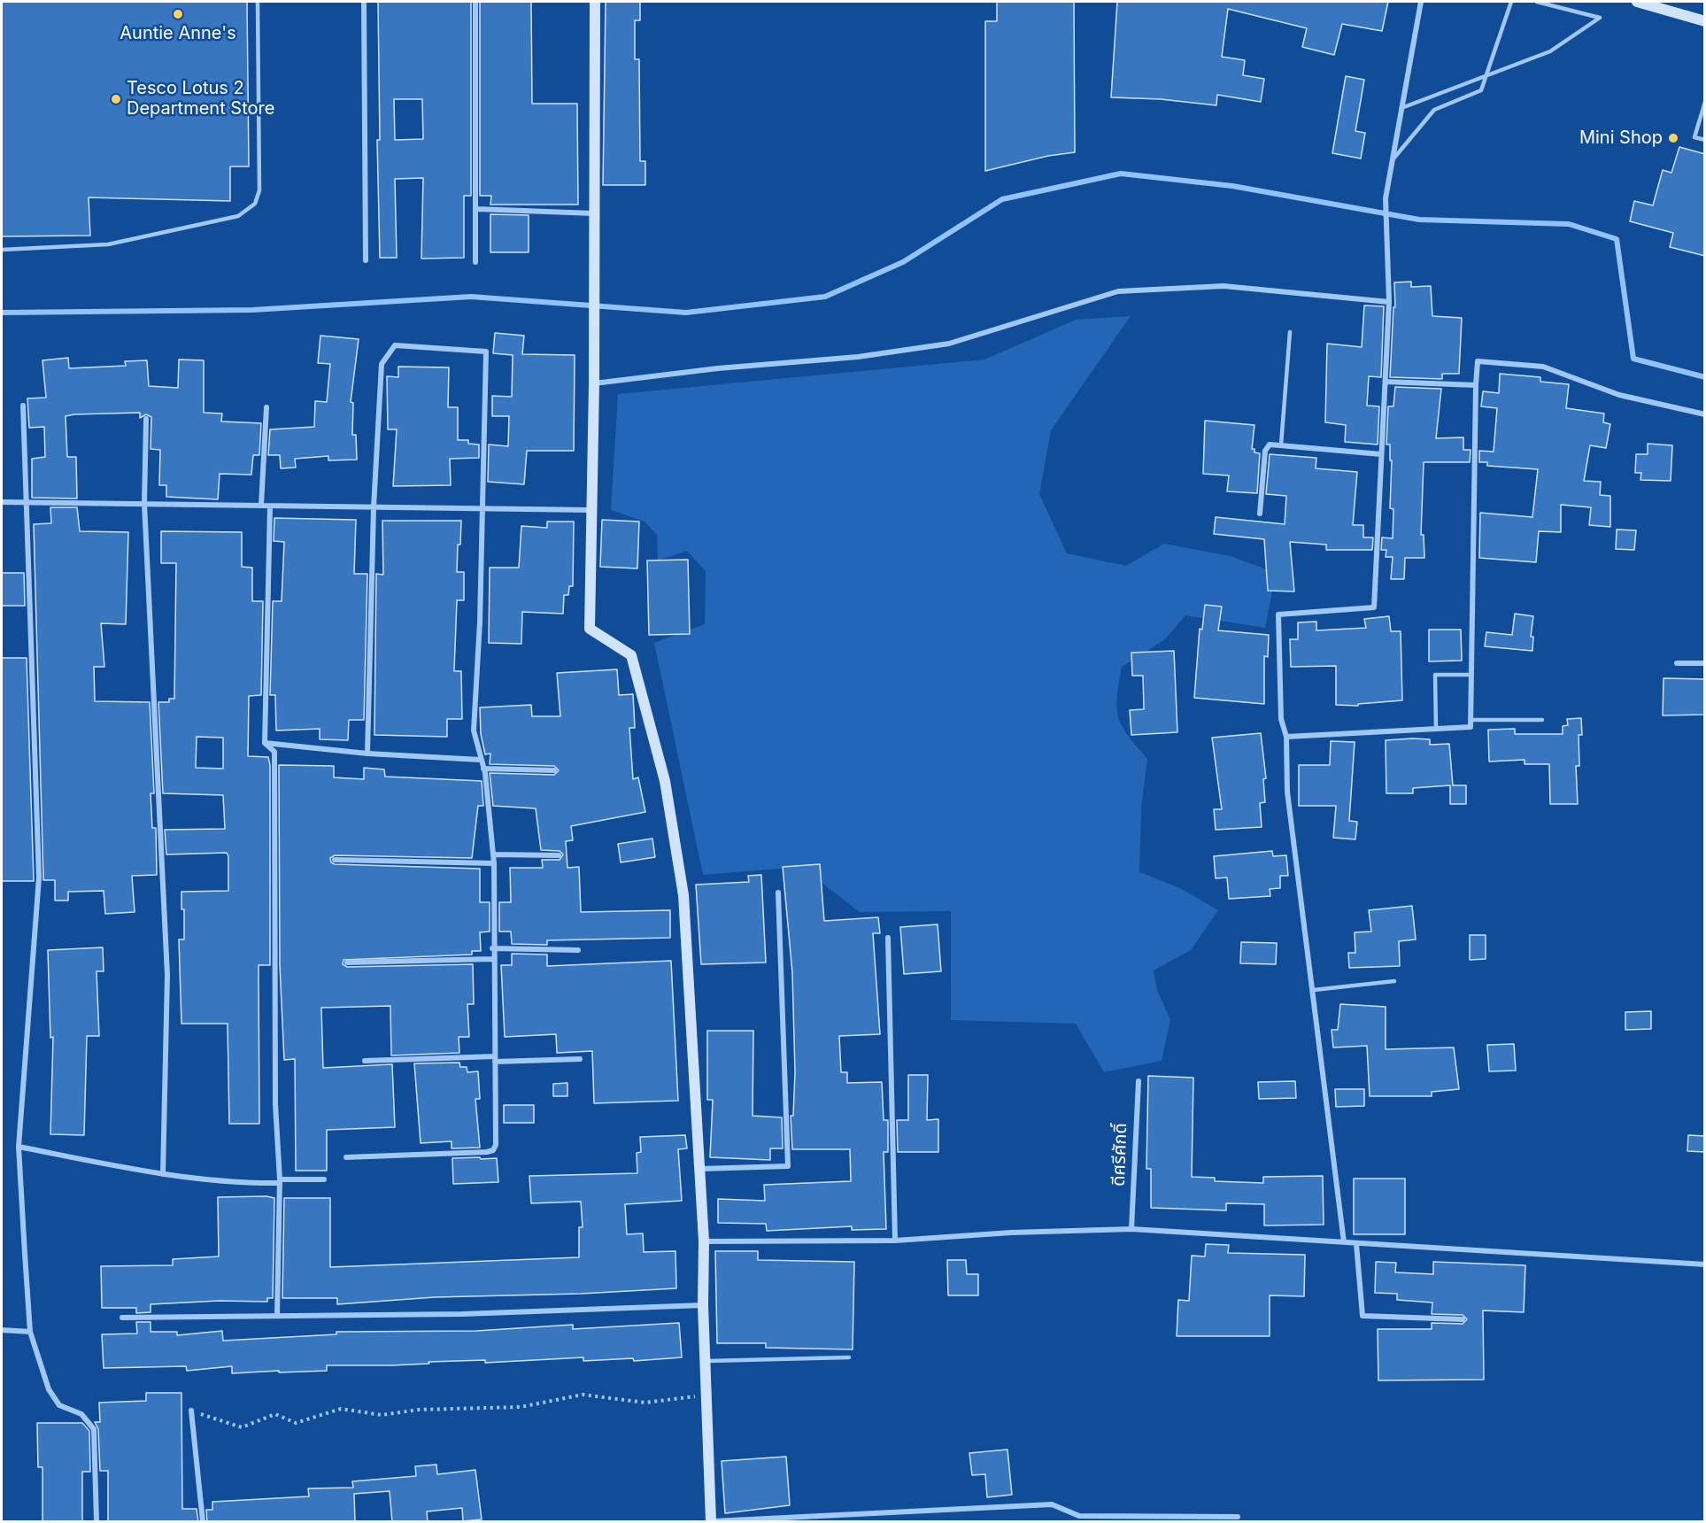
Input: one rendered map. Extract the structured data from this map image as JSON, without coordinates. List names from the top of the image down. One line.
{"streets":{"street":["ดีศรีศักดิ์"]},"places":["Auntie Anne's","Tesco Lotus 2 Department Store","Mini Shop"]}
